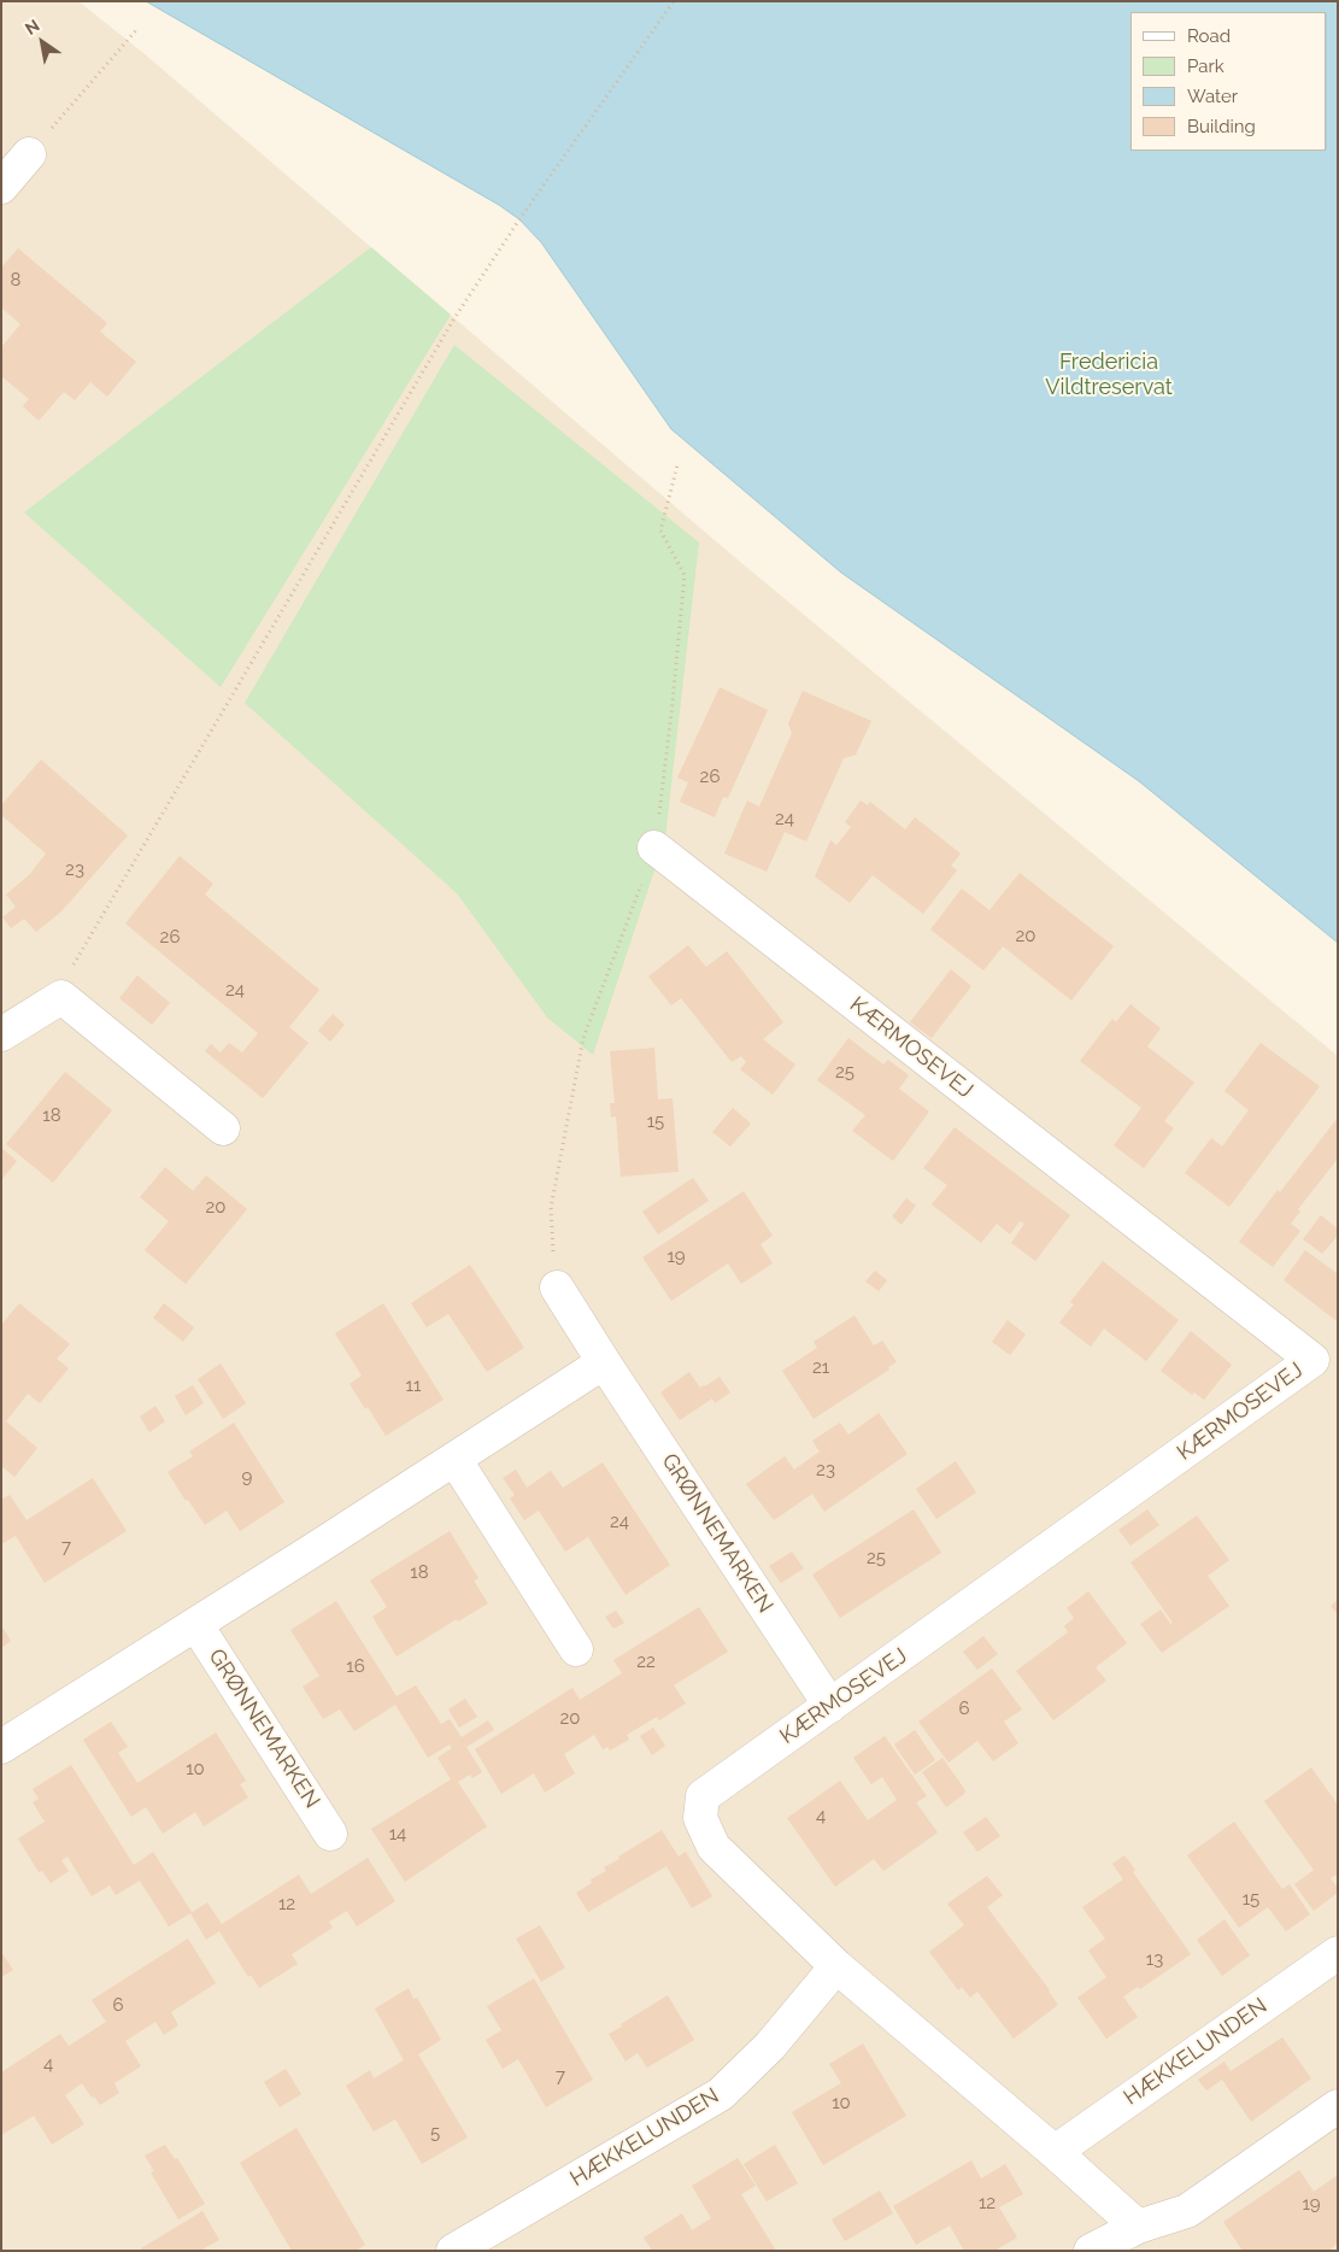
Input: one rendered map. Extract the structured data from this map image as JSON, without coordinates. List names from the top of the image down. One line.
{"streets":{"street":["KÆRMOSEVEJ","GRØNNEMARKEN","HÆKKELUNDEN"]},"crossings":[["KÆRMOSEVEJ","GRØNNEMARKEN"],["KÆRMOSEVEJ","HÆKKELUNDEN"]],"parks":["Fredericia Vildtreservat"],"house_numbers":["8","26","24","23","20","26","24","25","18","15","20","19","21","11","23","9","24","7","25","18","22","16","6","20","10","4","14","15","12","13","6","4","7","10","5","12","19"],"legend":["Road","Park","Water","Building"],"north":"top left"}
